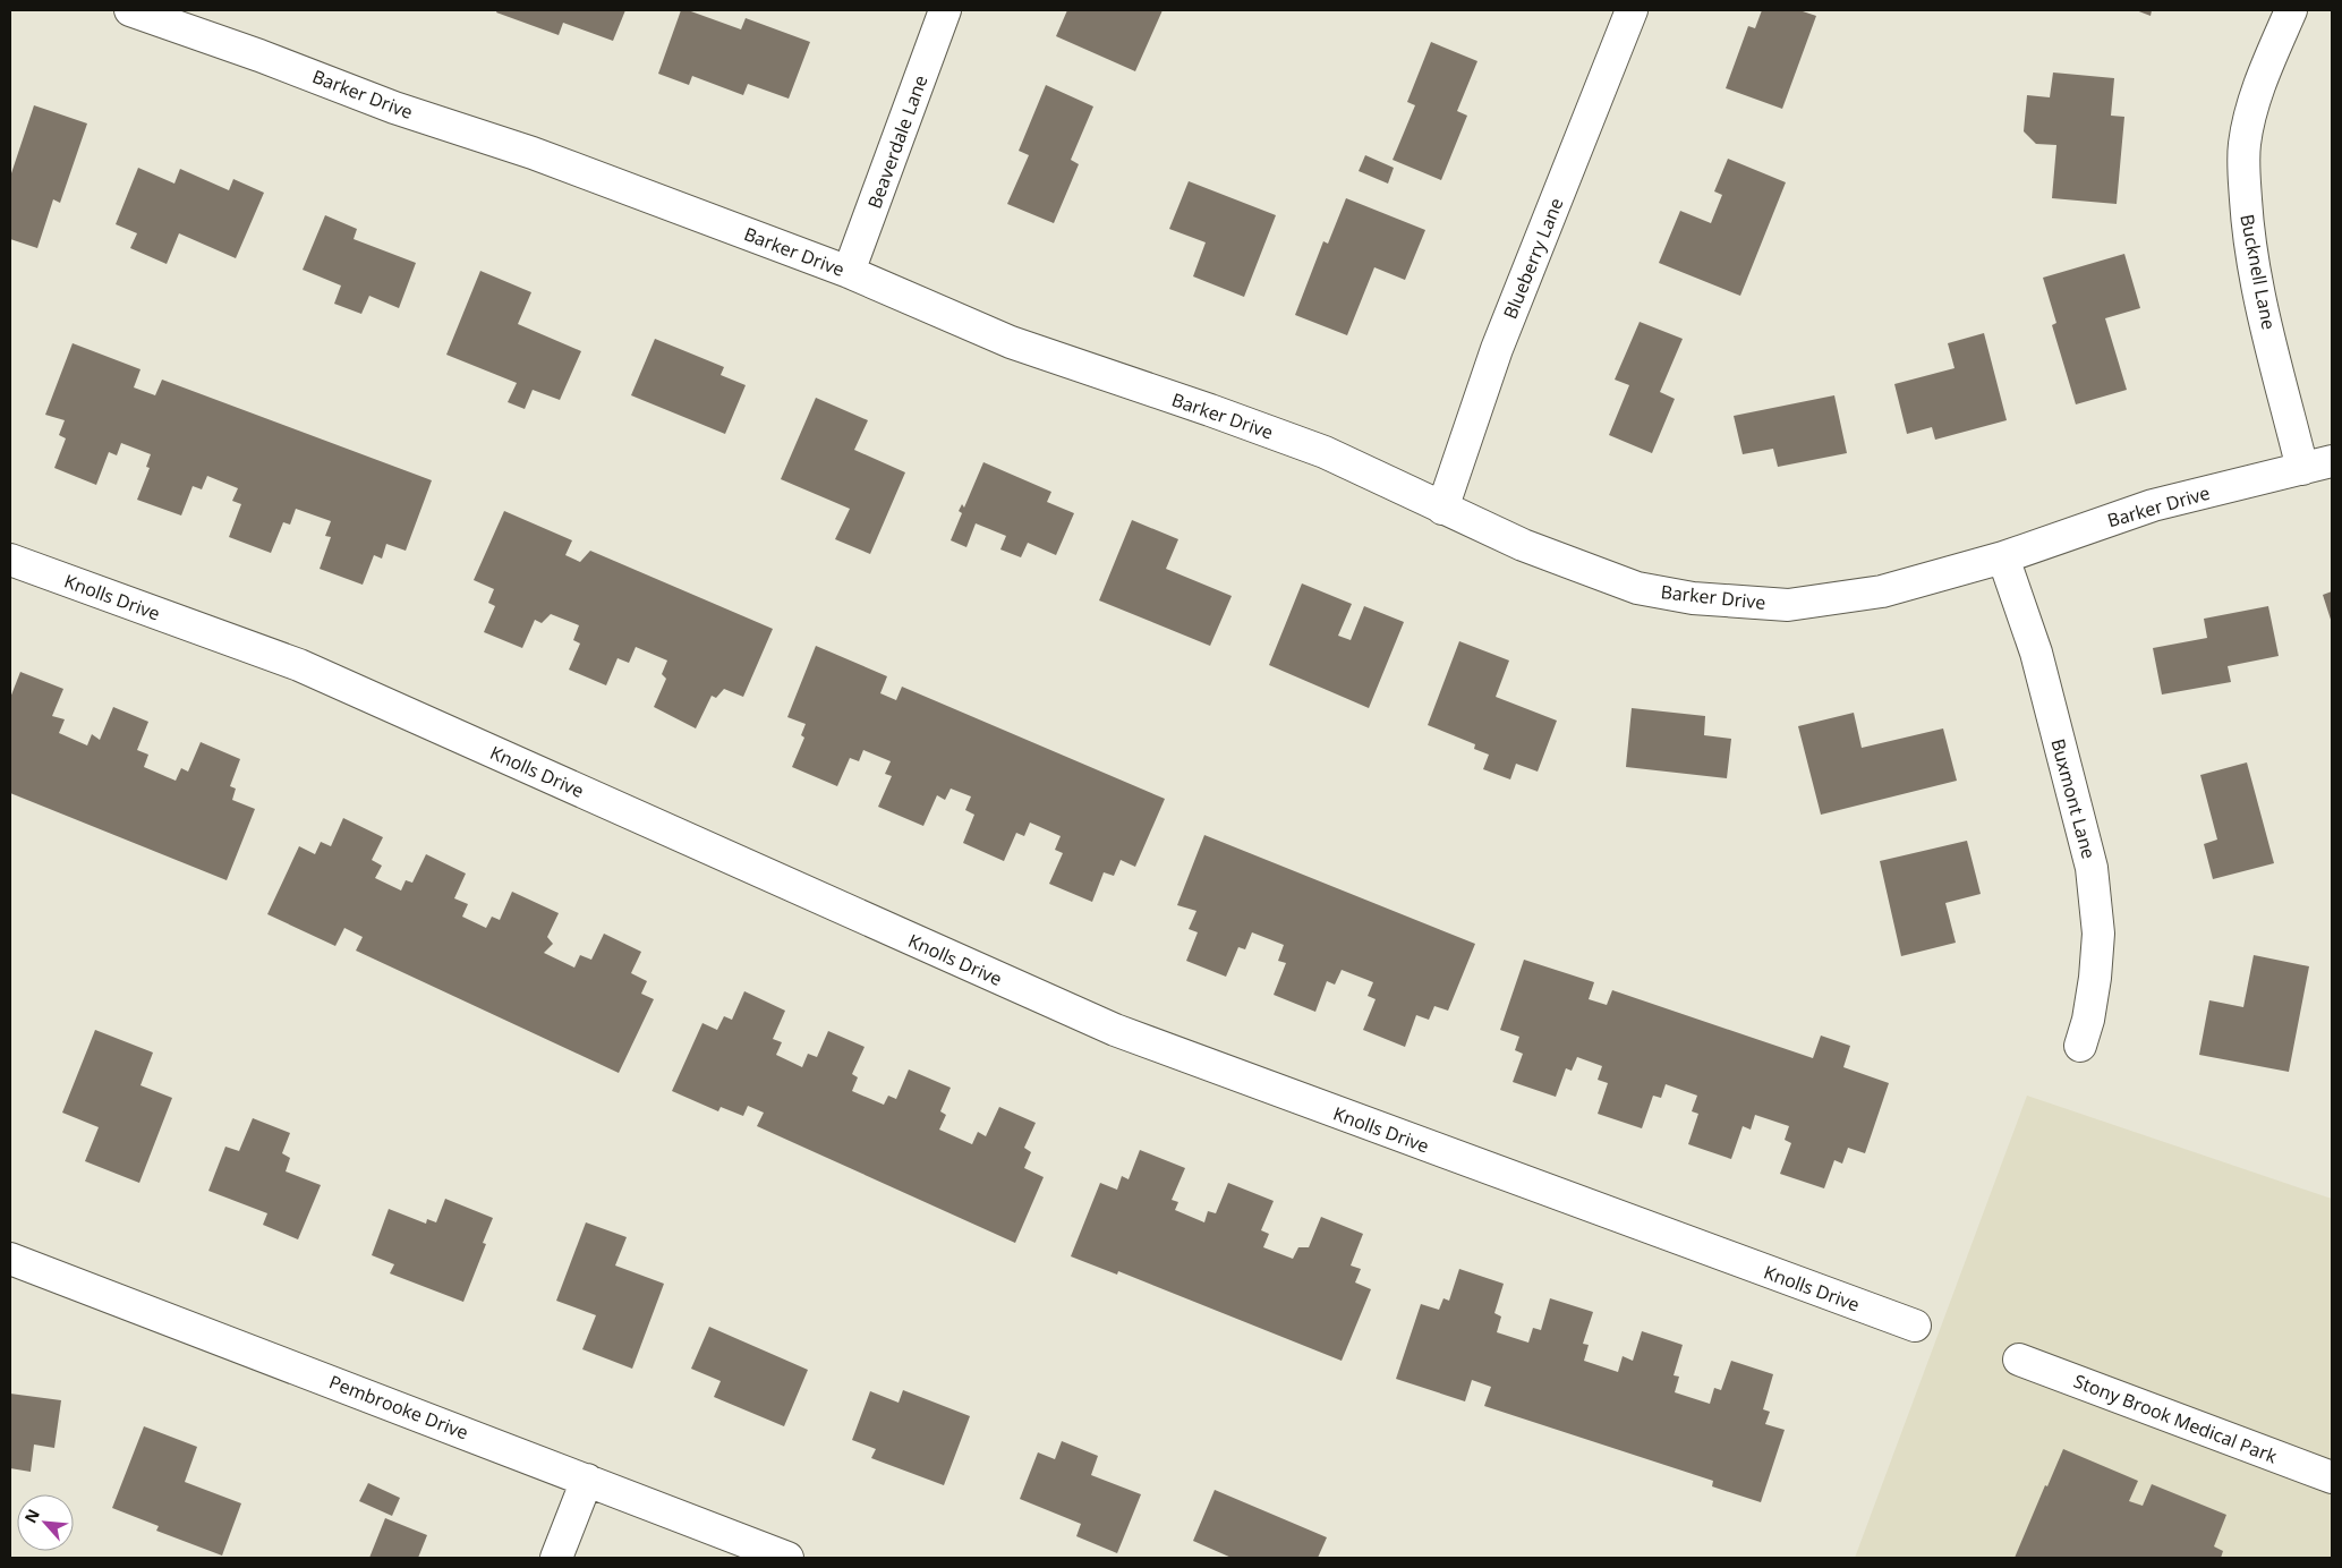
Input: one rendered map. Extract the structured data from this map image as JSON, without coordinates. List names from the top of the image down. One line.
{"streets":{"street":["Barker Drive","Beaverdale Lane","Blueberry Lane","Bucknell Lane","Knolls Drive","Buxmont Lane","Pembrooke Drive","Stony Brook Medical Park"]},"crossings":[["Barker Drive","Beaverdale Lane"],["Barker Drive","Blueberry Lane"],["Barker Drive","Bucknell Lane"],["Barker Drive","Buxmont Lane"]],"north":"top left"}
